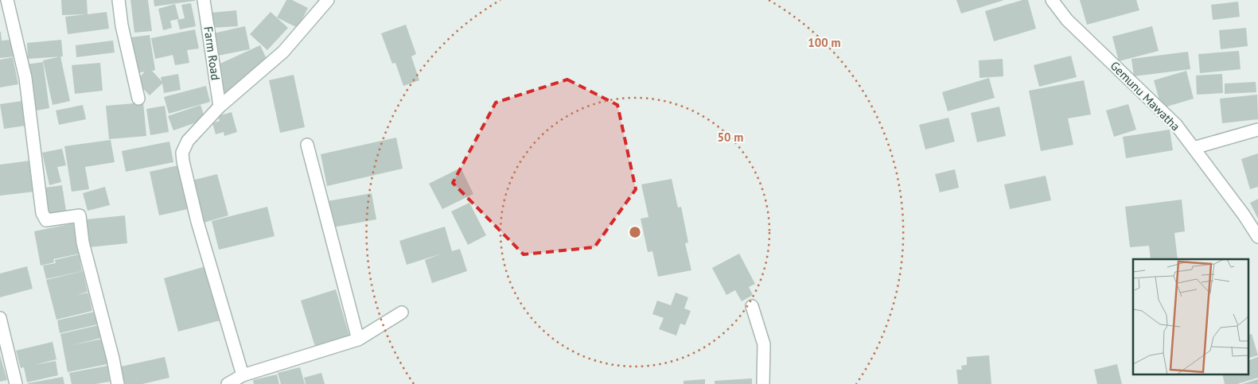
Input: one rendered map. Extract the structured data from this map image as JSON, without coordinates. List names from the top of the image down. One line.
{"streets":{"street":["Farm Road","Gemunu Mawatha"]},"rings":["100 m","50 m"]}
